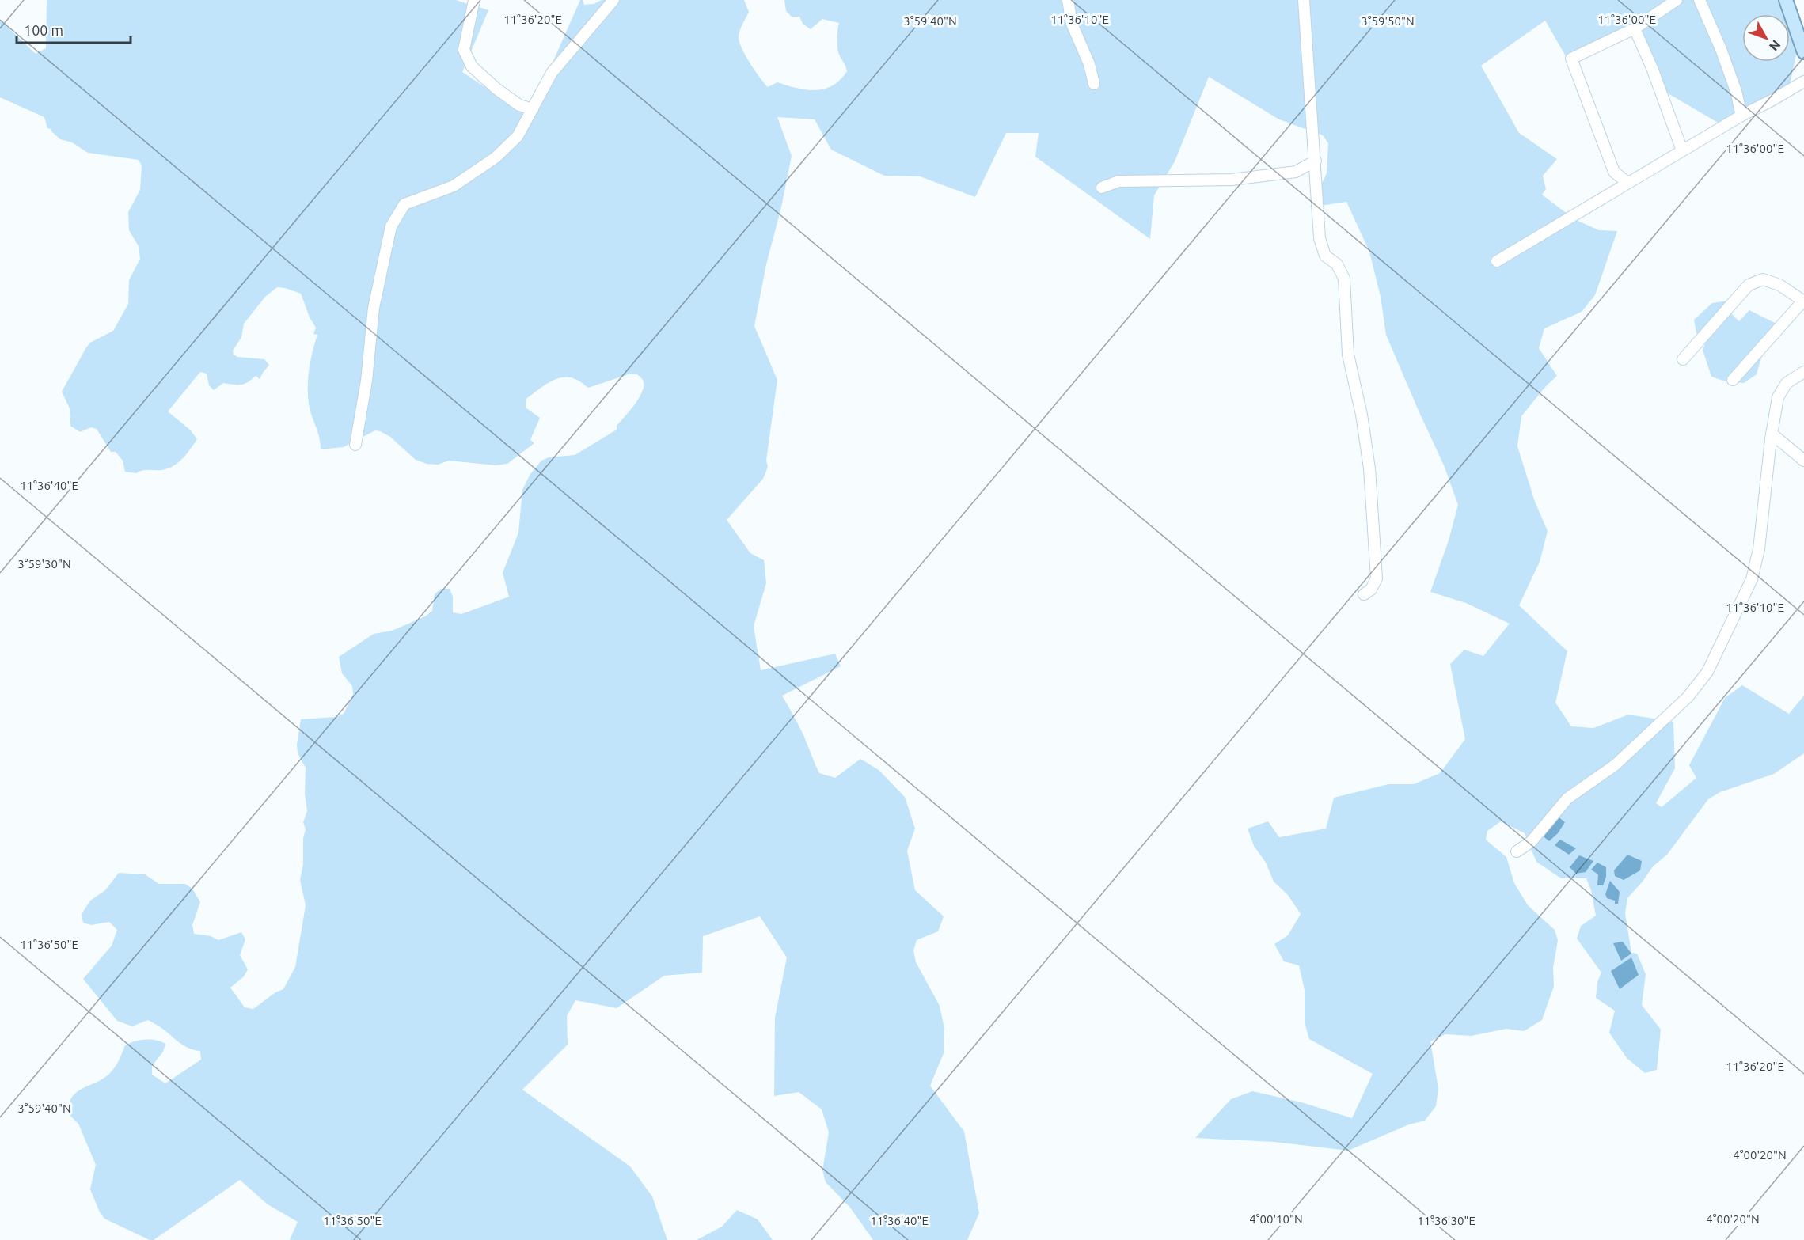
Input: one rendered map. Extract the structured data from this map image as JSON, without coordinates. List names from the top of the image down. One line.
{"scale_bar":"100 m","north":"bottom right","coordinates":["11°36'20\"E","11°36'10\"E","11°36'00\"E","3°59'40\"N","3°59'50\"N","11°36'40\"E","3°59'30\"N","11°36'50\"E","4°00'20\"N","4°00'10\"N","11°36'30\"E"]}
